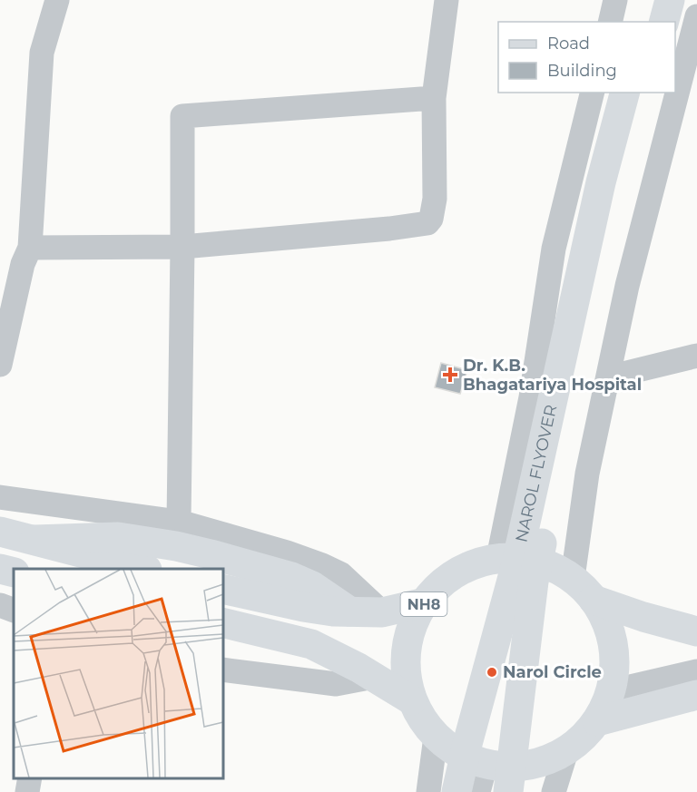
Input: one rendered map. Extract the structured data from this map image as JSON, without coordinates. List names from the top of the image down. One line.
{"streets":{"main road":["NAROL FLYOVER","NH8"]},"places":{"health":["Dr. K.B. Bhagatariya Hospital"],"other":["Narol Circle"]},"legend":["Road","Building"]}
